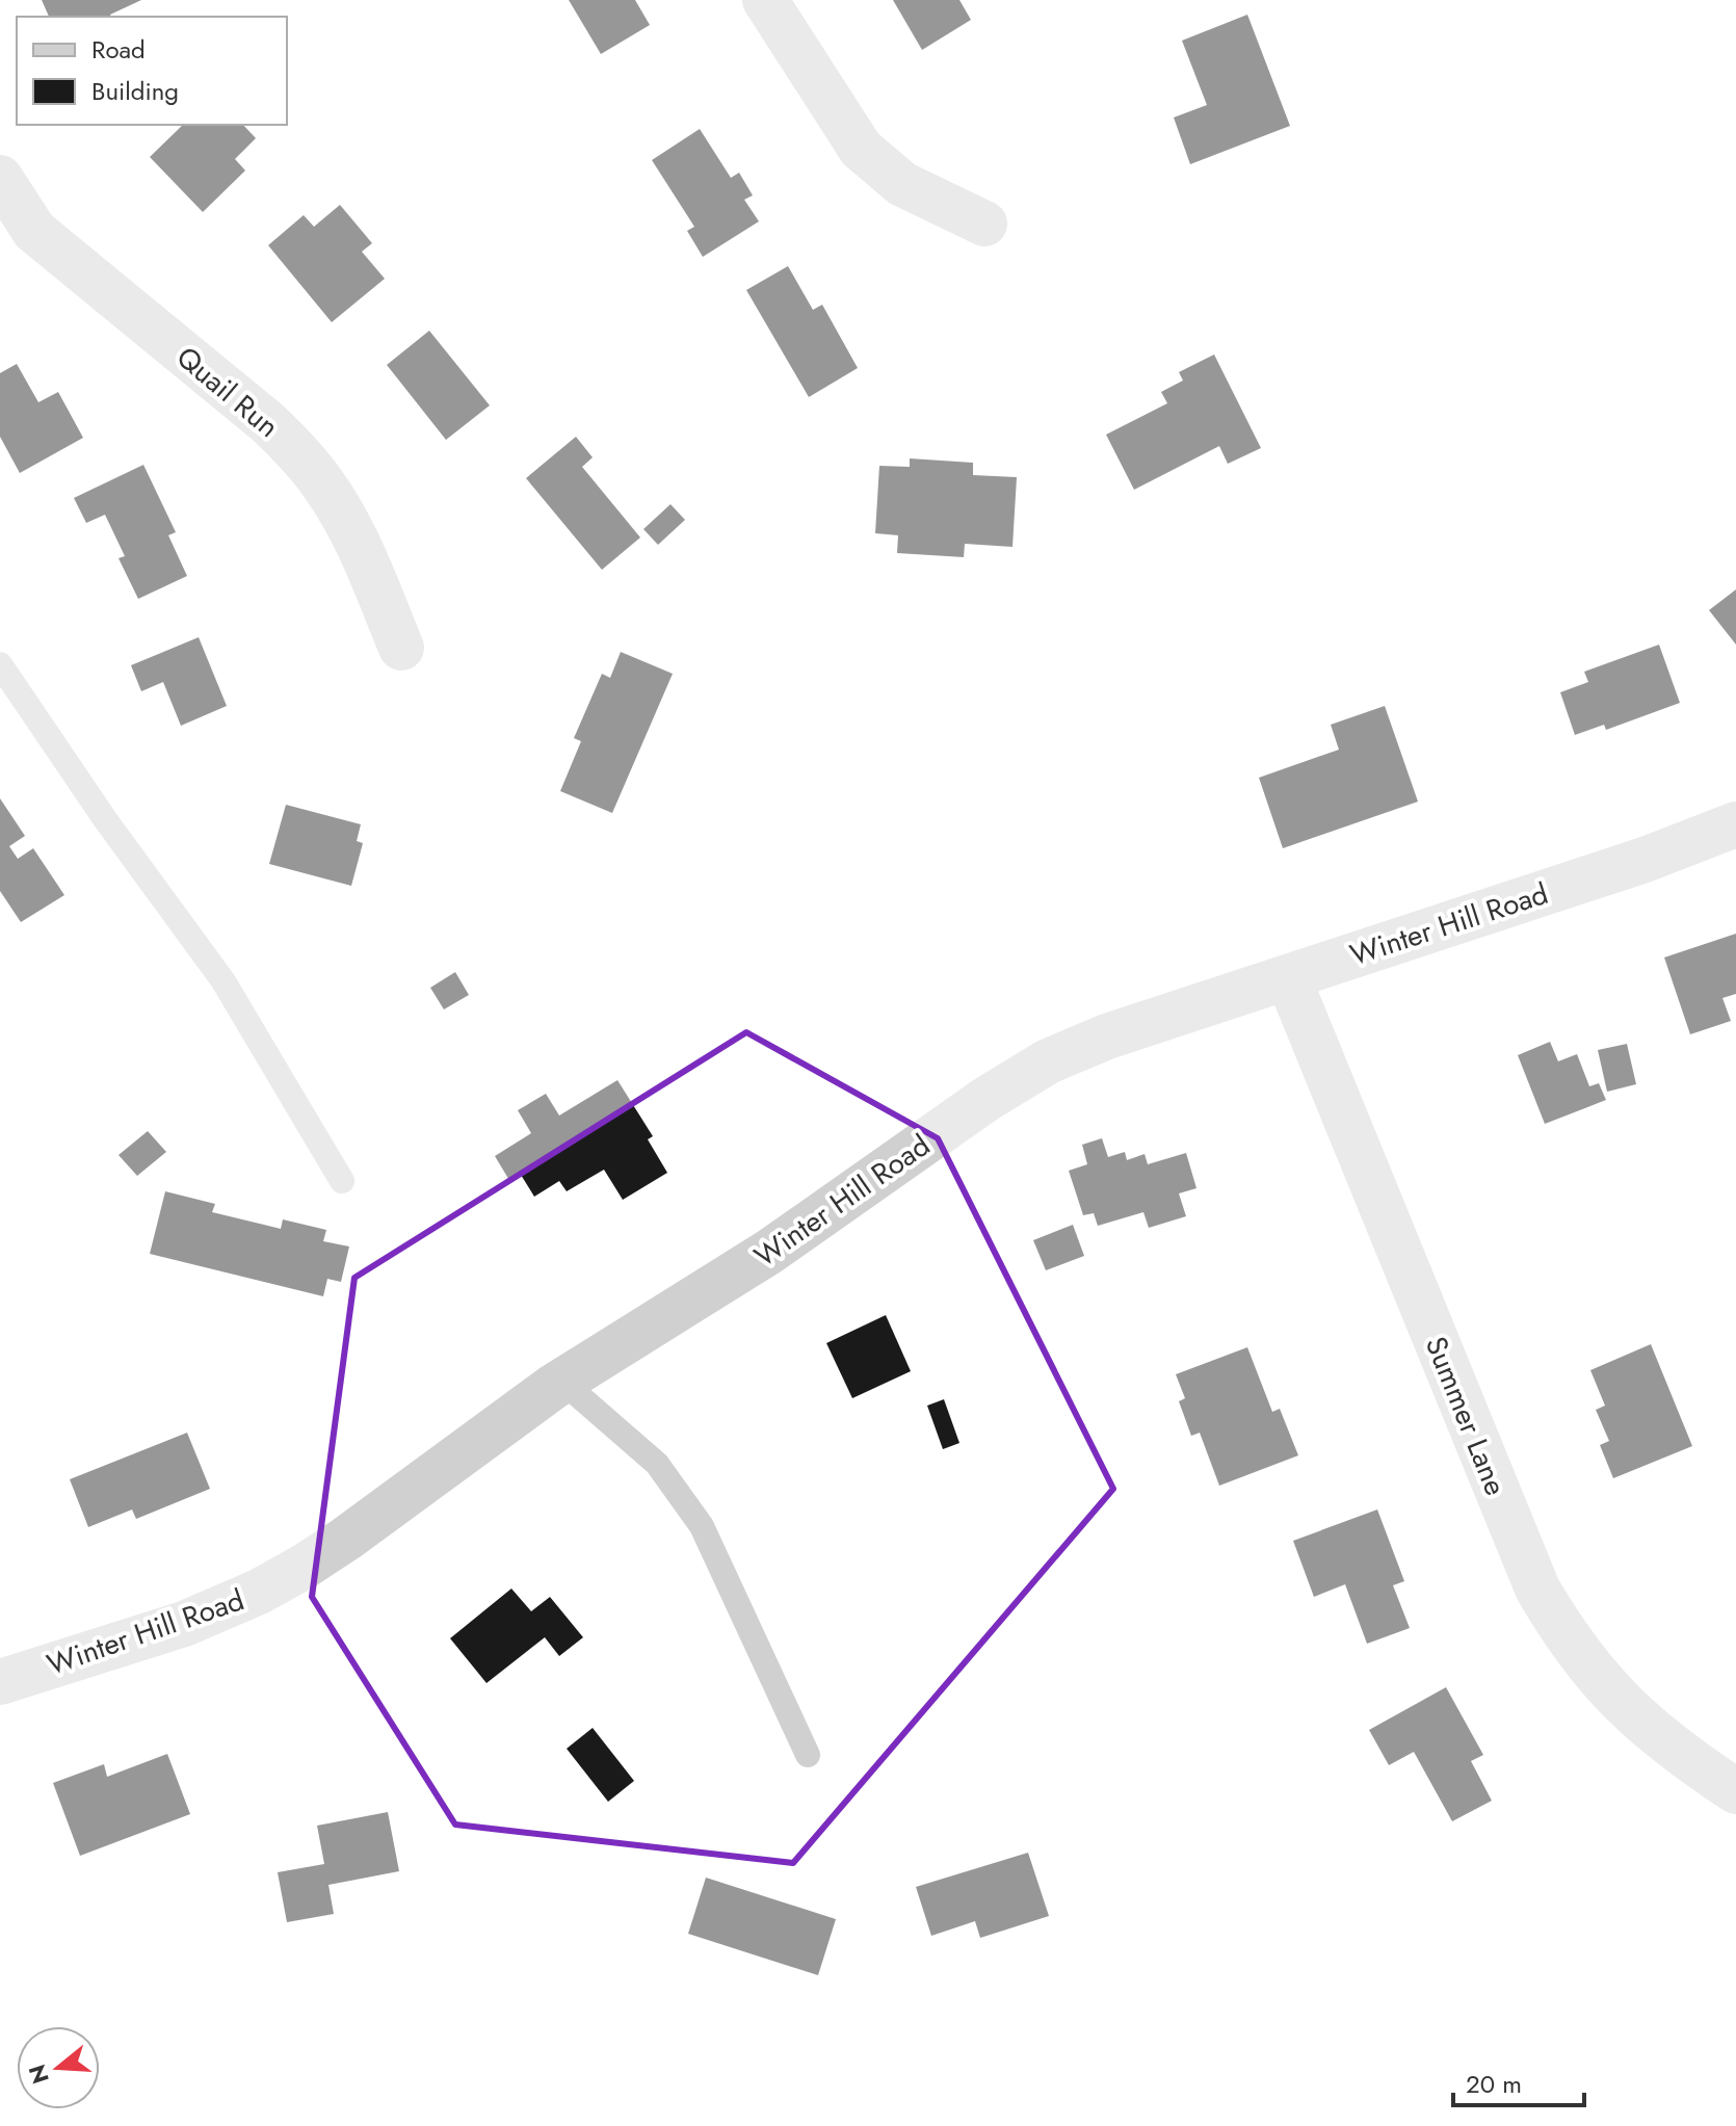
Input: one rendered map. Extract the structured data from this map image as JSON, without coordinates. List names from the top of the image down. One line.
{"streets":{"street":["Quail Run","Winter Hill Road","Summer Lane"]},"crossings":[["Winter Hill Road","Summer Lane"]],"legend":["Road","Building"],"scale_bar":"20 m","north":"left"}
